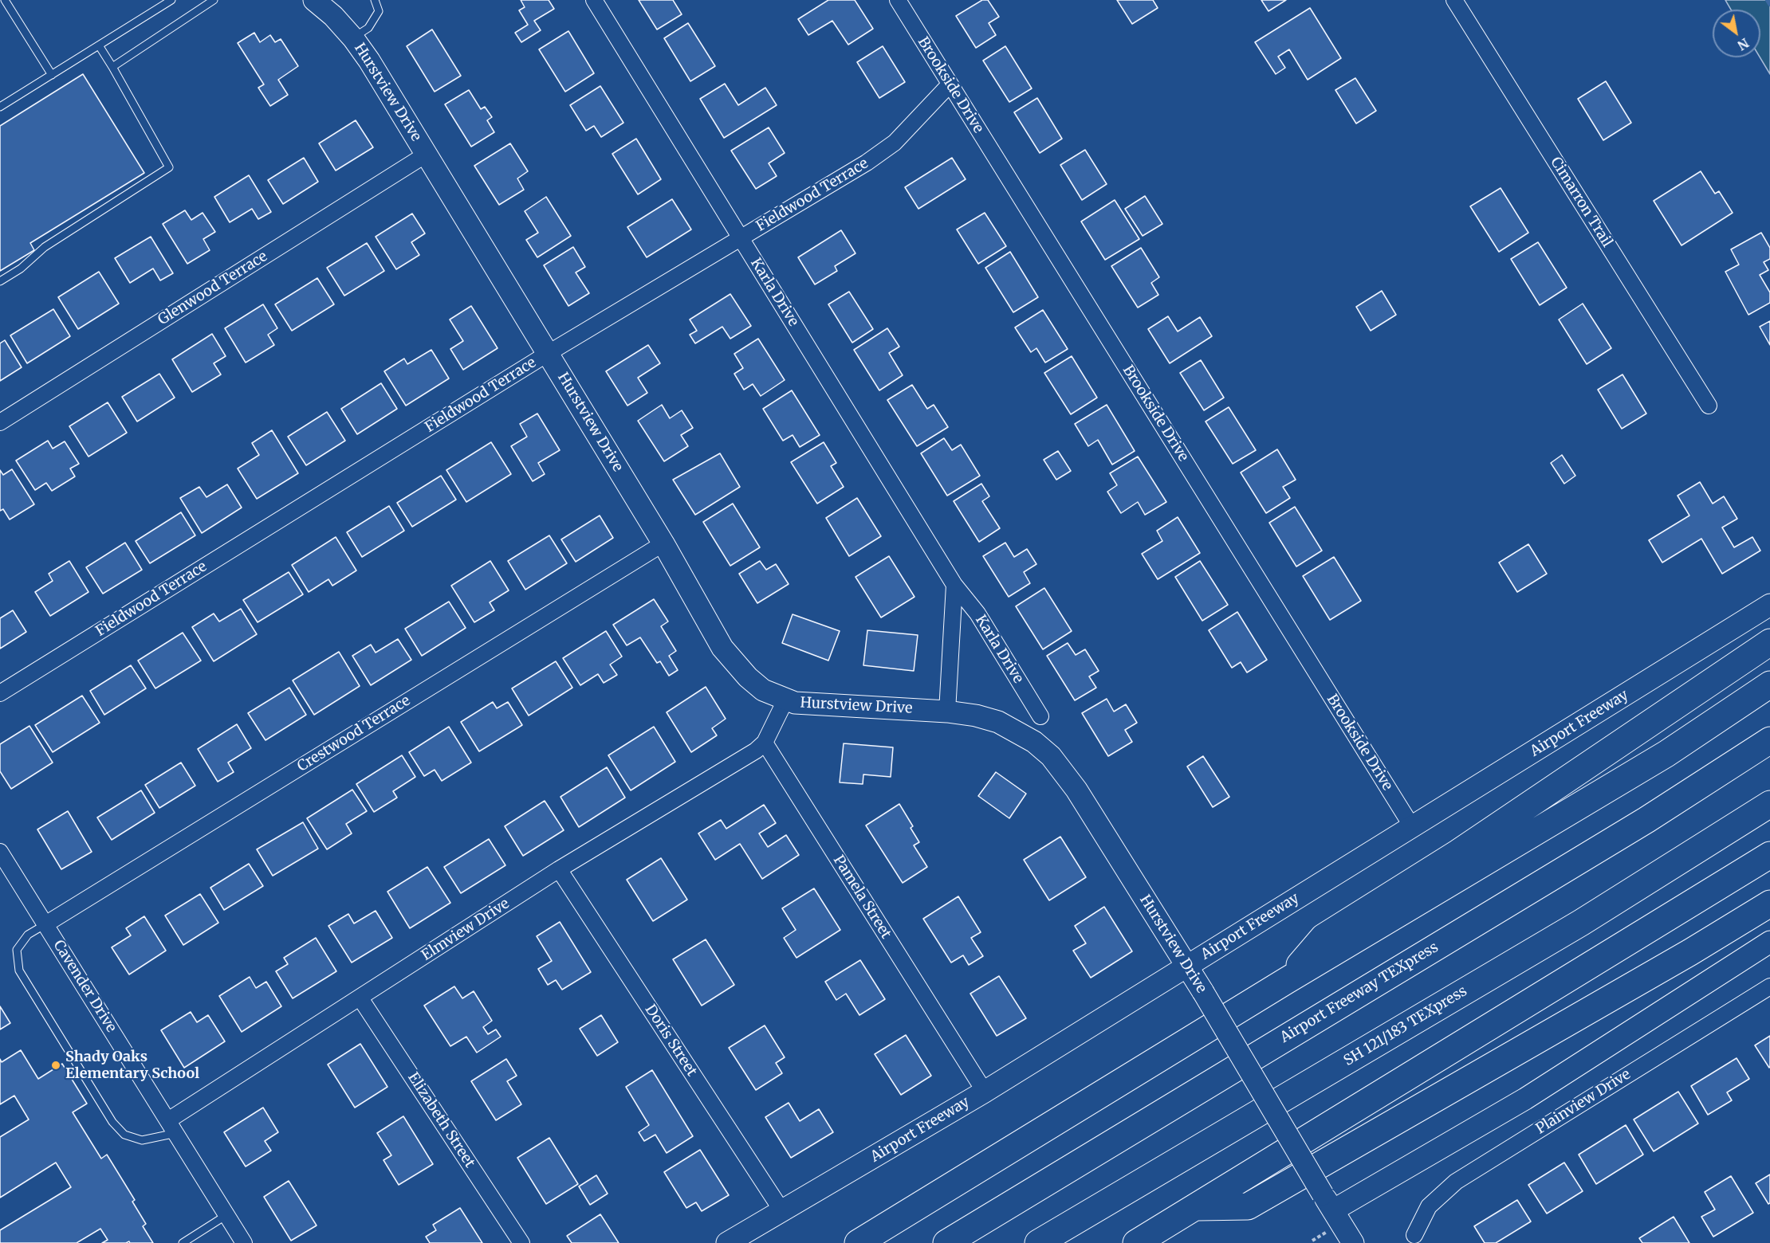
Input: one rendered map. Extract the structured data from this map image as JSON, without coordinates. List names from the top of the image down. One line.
{"streets":{"highway":["Airport Freeway TEXpress","SH 121/183 TEXpress"],"main road":["Hurstview Drive","Airport Freeway"],"street":["Brookside Drive","Fieldwood Terrace","Cimarron Trail","Glenwood Terrace","Karla Drive","Crestwood Terrace","Pamela Street","Elmview Drive","Cavender Drive","Doris Street","Plainview Drive","Elizabeth Street"]},"crossings":[["Brookside Drive","Fieldwood Terrace"],["Brookside Drive","Airport Freeway"],["Hurstview Drive","Fieldwood Terrace"],["Hurstview Drive","Glenwood Terrace"],["Hurstview Drive","Karla Drive"],["Hurstview Drive","Airport Freeway"],["Hurstview Drive","Crestwood Terrace"],["Fieldwood Terrace","Karla Drive"],["Airport Freeway","Pamela Street"],["Airport Freeway","Doris Street"],["Crestwood Terrace","Cavender Drive"],["Pamela Street","Elmview Drive"],["Elmview Drive","Cavender Drive"],["Elmview Drive","Doris Street"],["Elmview Drive","Elizabeth Street"]],"places":["Shady Oaks Elementary School"],"north":"bottom right"}
